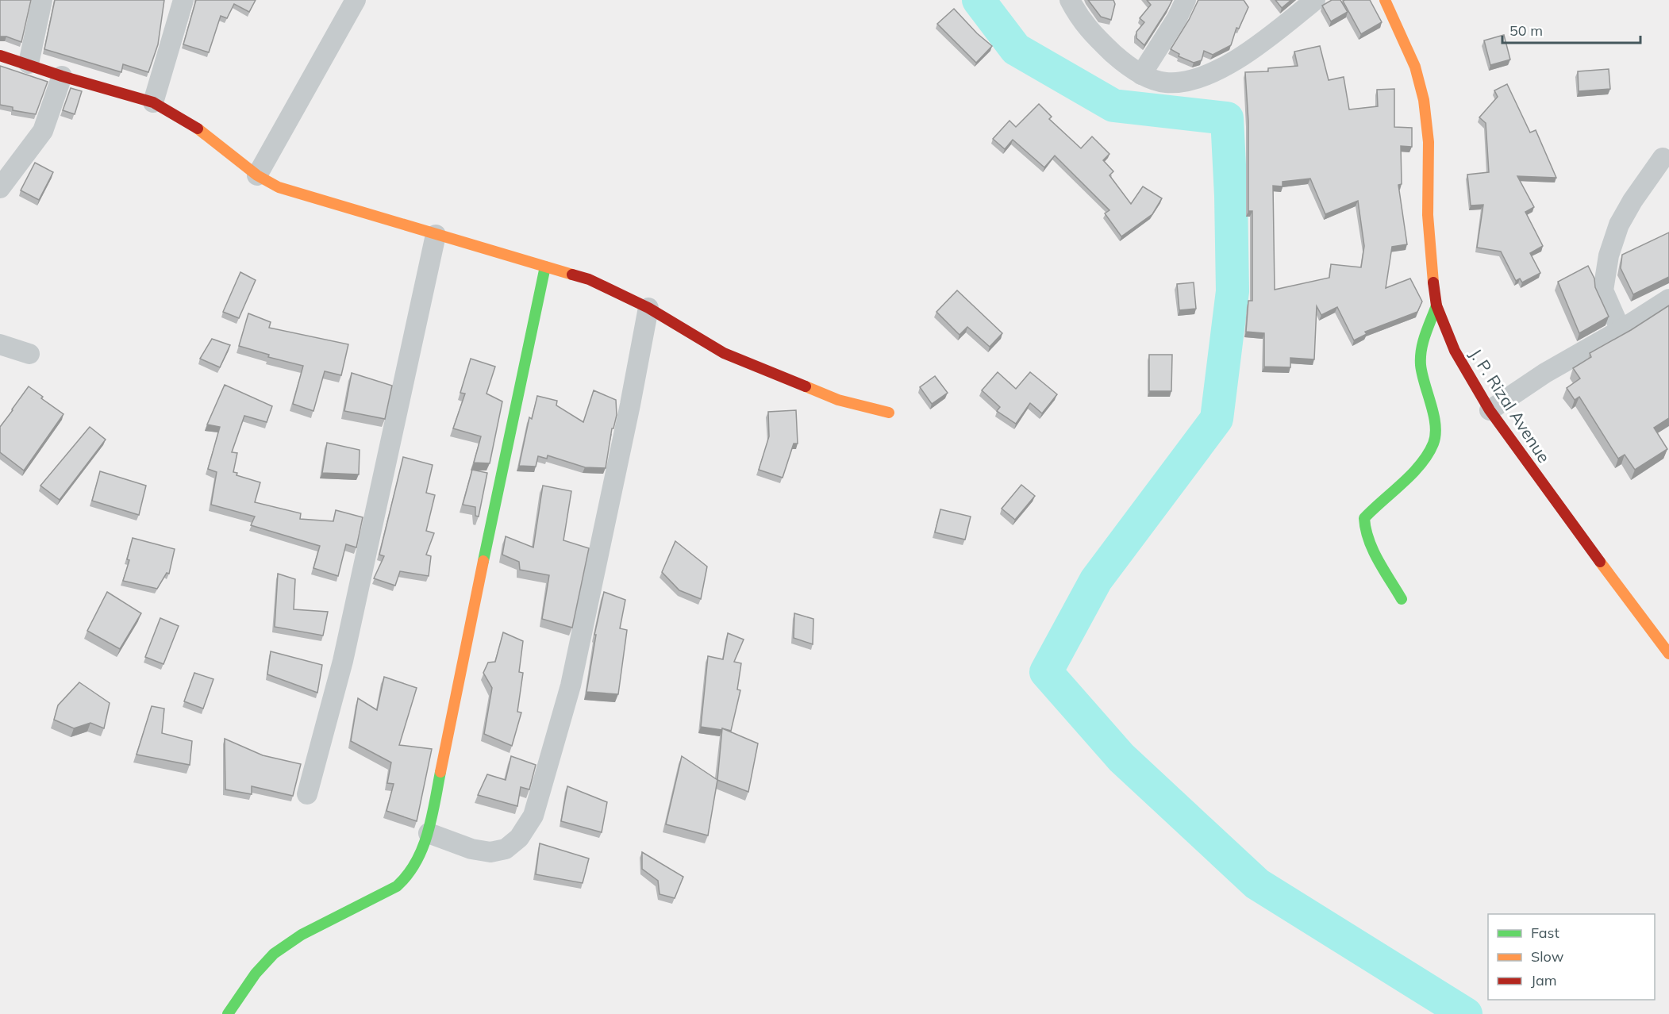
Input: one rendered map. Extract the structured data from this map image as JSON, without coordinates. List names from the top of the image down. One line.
{"streets":{"street":["J. P. Rizal Avenue"]},"legend":["Fast","Slow","Jam"],"scale_bar":"50 m"}
